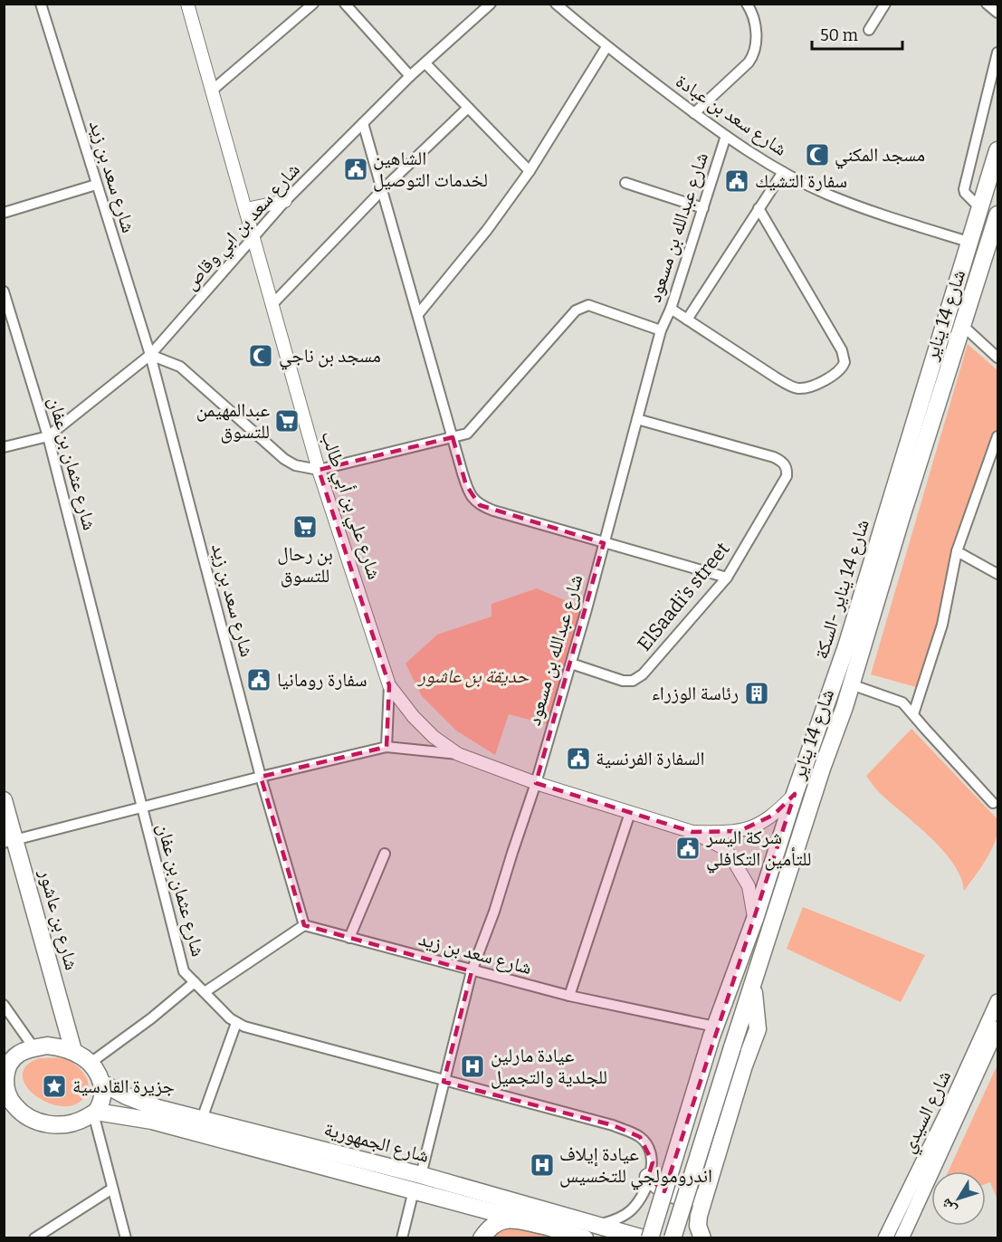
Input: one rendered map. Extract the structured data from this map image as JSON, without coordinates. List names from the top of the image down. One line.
{"streets":{"main road":["شارع 14 يناير","شارع 14 يناير -السكة","شارع بن عاشور","شارع السيدي","شارع الجمهورية"],"street":["شارع سعد بن عبادة","شارع سعد بن زيد","شارع سعد بن ابي وقاص","شارع عبدالله بن مسعود","شارع عثمان بن عفان","شارع علي بن أبي طالب","ElSaadi’s street"]},"crossings":[["شارع سعد بن عبادة","شارع عبدالله بن مسعود"],["شارع سعد بن عبادة","شارع 14 يناير -السكة"],["شارع سعد بن زيد","شارع سعد بن ابي وقاص"],["شارع سعد بن زيد","شارع عبدالله بن مسعود"],["شارع سعد بن زيد","شارع 14 يناير -السكة"],["شارع سعد بن ابي وقاص","شارع عثمان بن عفان"],["شارع سعد بن ابي وقاص","شارع علي بن أبي طالب"],["شارع عبدالله بن مسعود","شارع عثمان بن عفان"],["شارع عبدالله بن مسعود","شارع علي بن أبي طالب"],["شارع عبدالله بن مسعود","ElSaadi’s street"],["شارع عبدالله بن مسعود","شارع الجمهورية"],["شارع عثمان بن عفان","شارع الجمهورية"],["شارع علي بن أبي طالب","شارع 14 يناير -السكة"],["شارع بن عاشور","شارع الجمهورية"]],"parks":["حديقة بن عاشور"],"places":{"mosque":["مسجد المكني","مسجد بن ناجي"],"public building":["الشاهين لخدمات التوصيل","سفارة التشيك","سفارة رومانيا","السفارة الفرنسية","شركة اليسر للتأمين التكافلي"],"supermarket":["عبدالمهيمن للتسوق","بن رحال للتسوق"],"building":["رئاسة الوزراء"],"hospital":["عيادة مارلين للجلدية والتجميل","عيادة إيلاف اندرومولجي للتخسيس"],"place":["جزيرة القادسية"]},"scale_bar":"50 m","north":"bottom left"}
